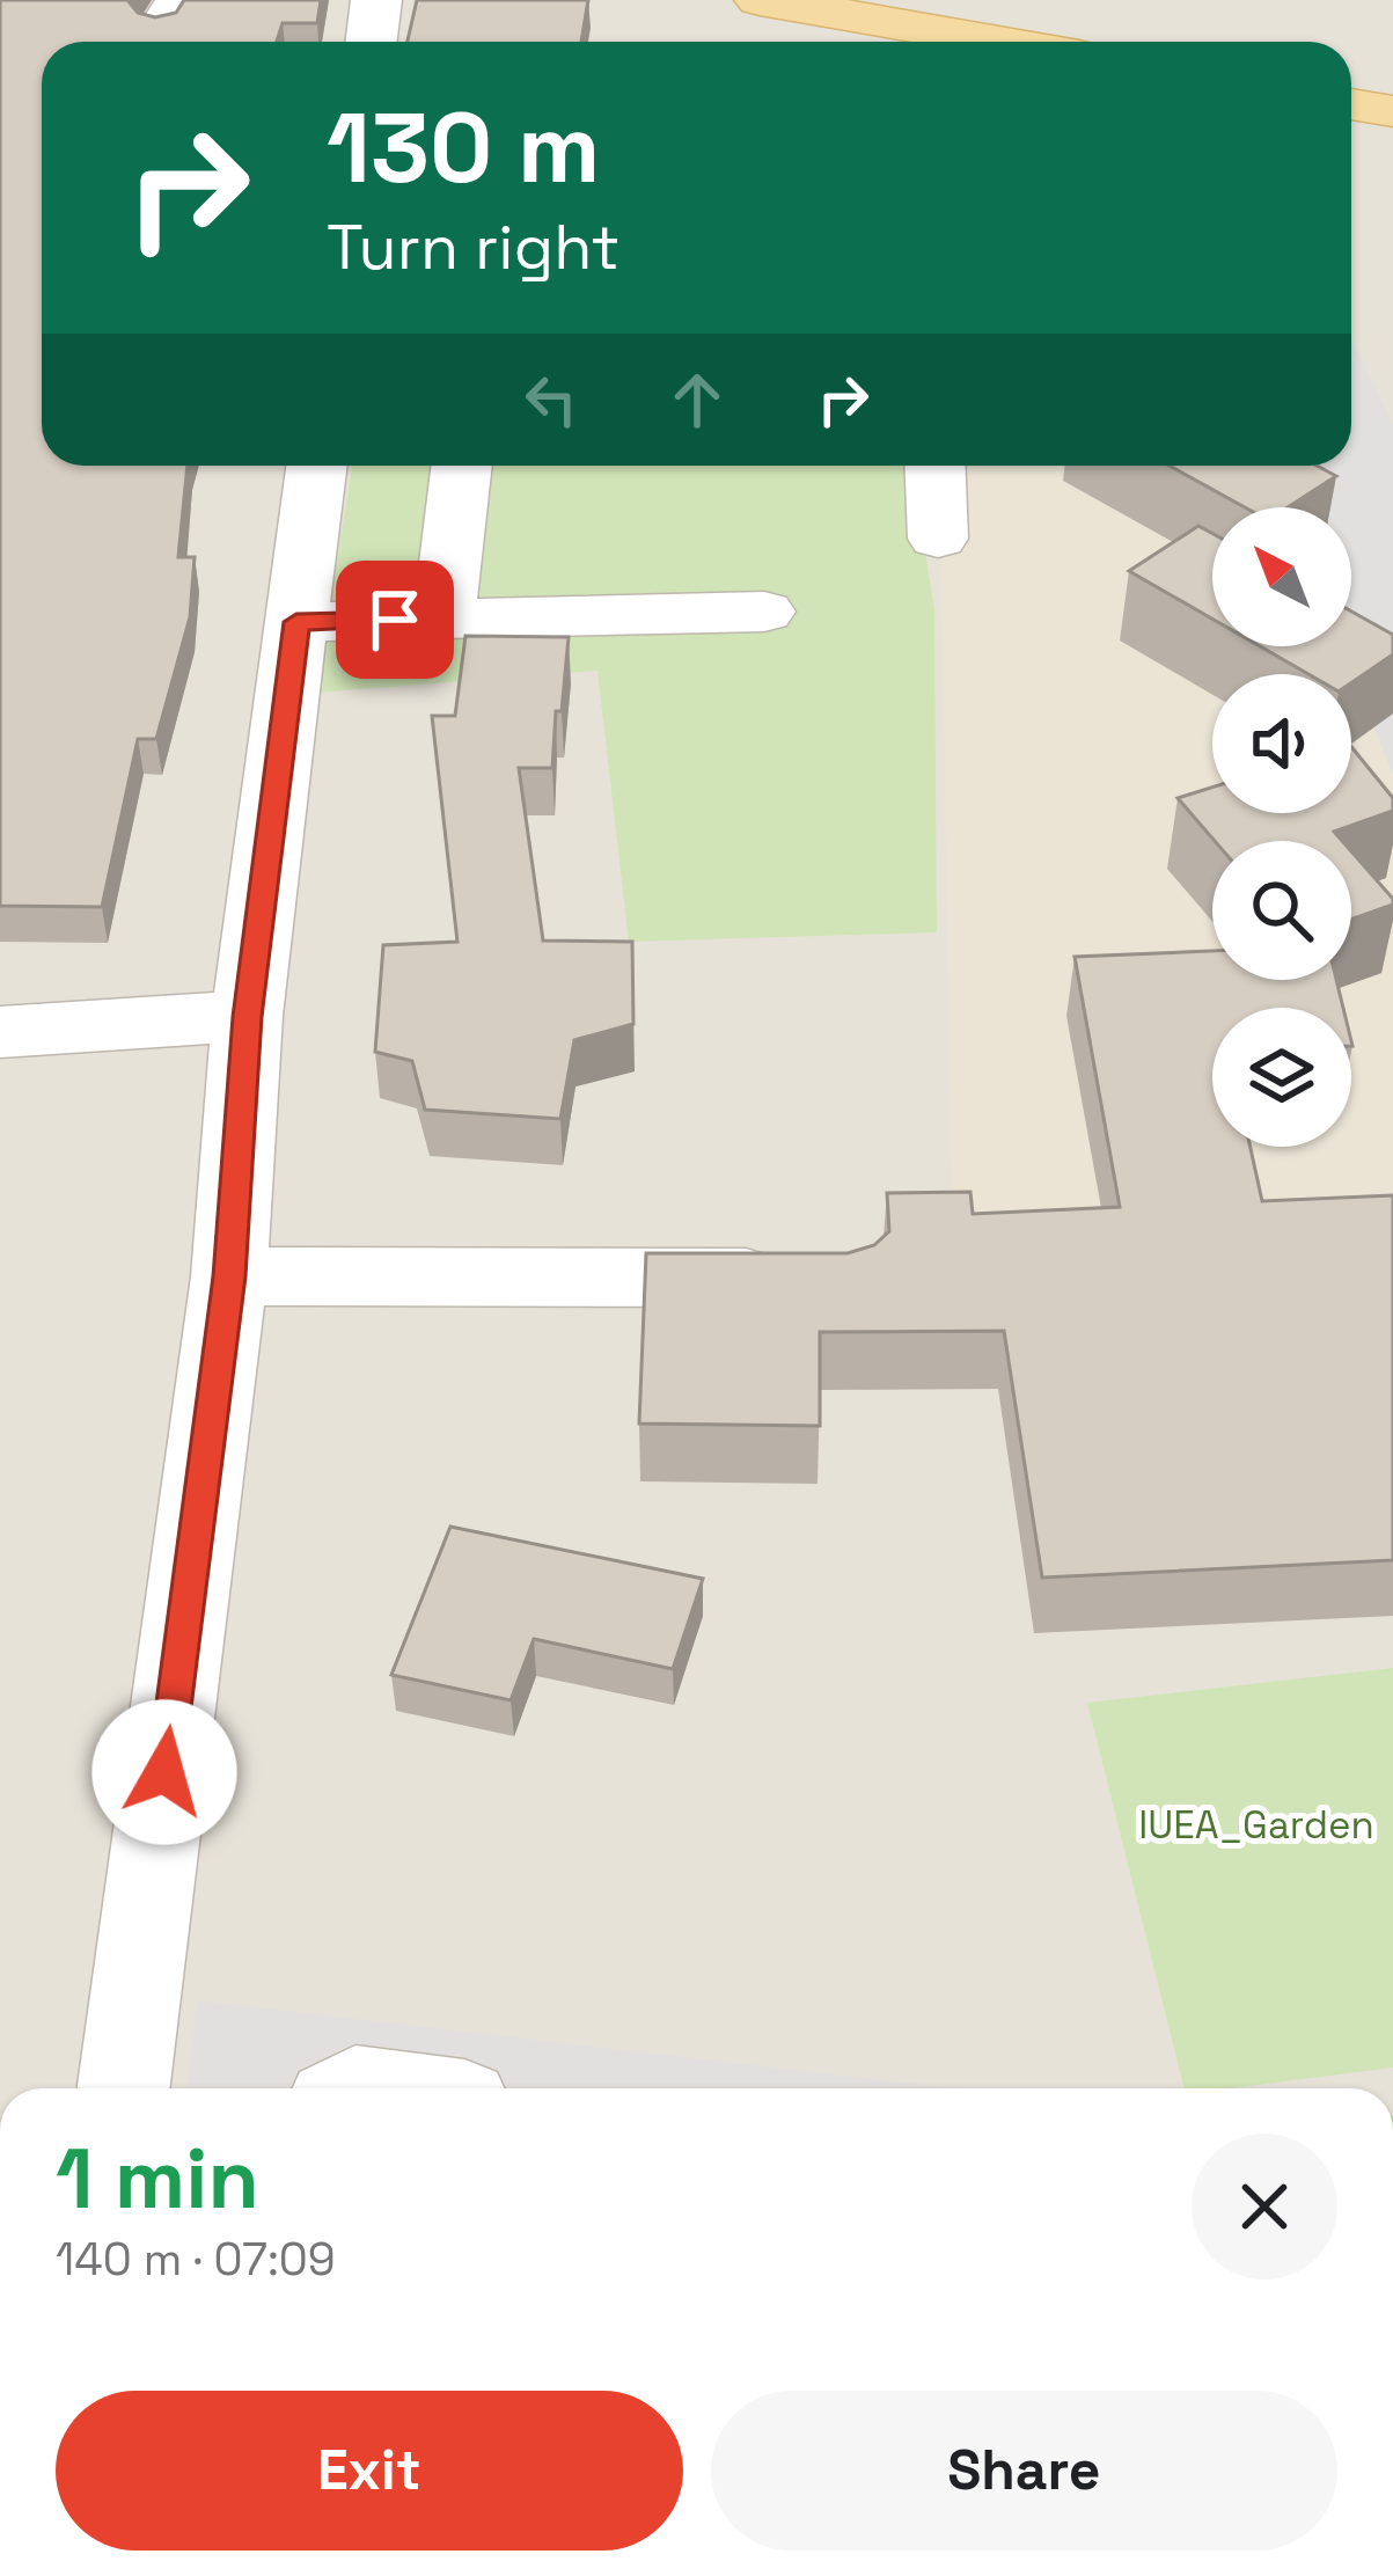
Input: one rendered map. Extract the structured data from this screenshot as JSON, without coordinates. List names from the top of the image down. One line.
{"parks":["IUEA_Garden"],"north":"top left","page":{"turn":["130 m","Turn right"],"heading":["1 min","140 m · 07:09"],"buttons":["Exit","Share"]}}
